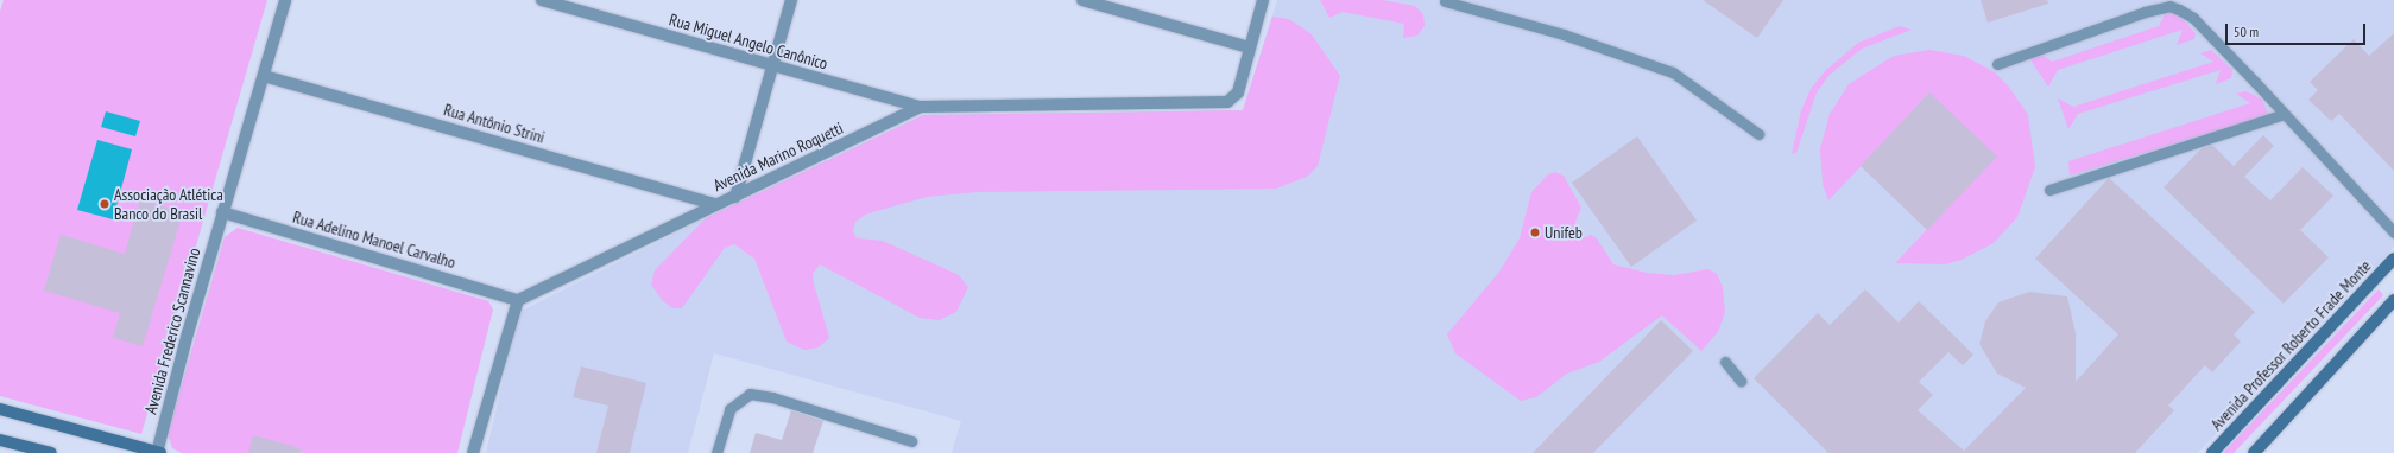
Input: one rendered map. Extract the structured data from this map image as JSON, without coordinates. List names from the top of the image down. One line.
{"streets":{"main road":["Avenida Professor Roberto Frade Monte"],"street":["Rua Miguel Angelo Canônico","Rua Antônio Strini","Avenida Marino Roquetti","Rua Adelino Manoel Carvalho","Avenida Frederico Scannavino"]},"crossings":[["Rua Miguel Angelo Canônico","Avenida Marino Roquetti"],["Rua Antônio Strini","Avenida Marino Roquetti"],["Rua Antônio Strini","Avenida Frederico Scannavino"],["Avenida Marino Roquetti","Rua Adelino Manoel Carvalho"],["Rua Adelino Manoel Carvalho","Avenida Frederico Scannavino"]],"places":["Associação Atlética Banco do Brasil","Unifeb"],"scale_bar":"50 m"}
